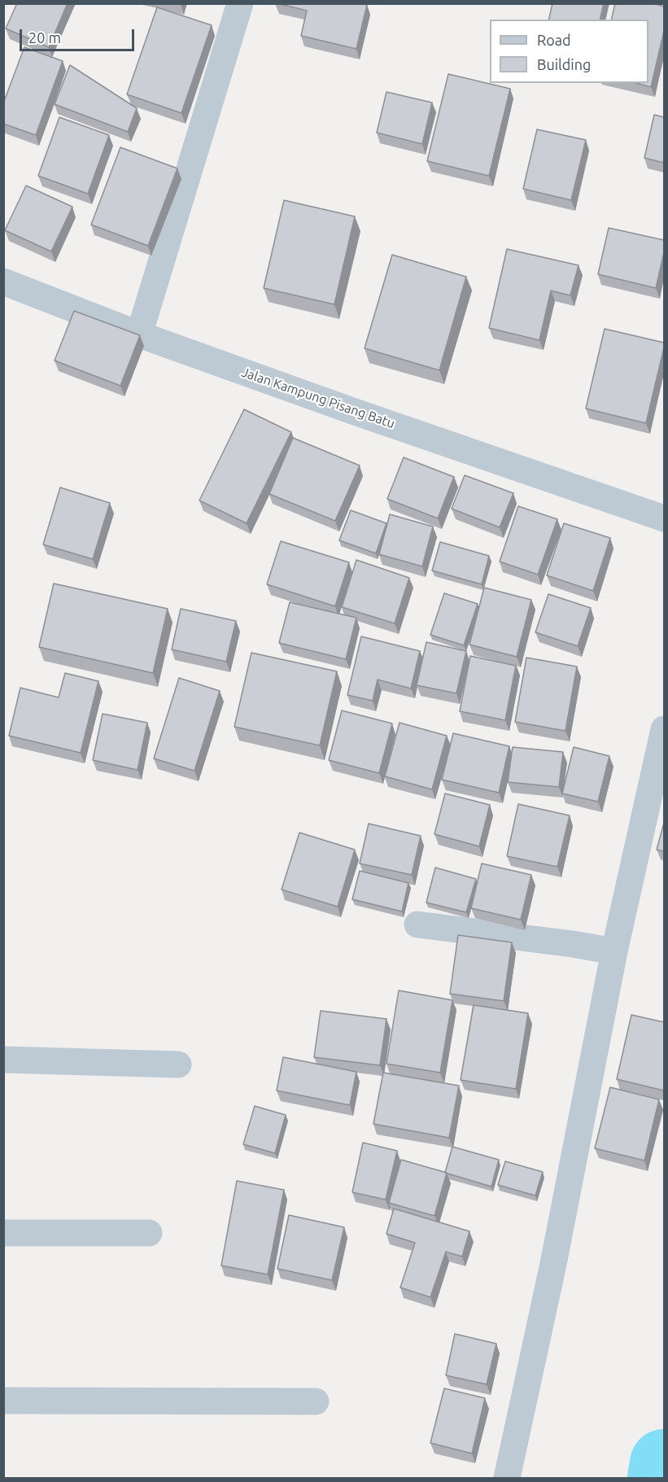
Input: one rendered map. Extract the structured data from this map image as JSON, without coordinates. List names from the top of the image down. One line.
{"streets":{"street":["Jalan Kampung Pisang Batu"]},"legend":["Road","Building"],"scale_bar":"20 m"}
